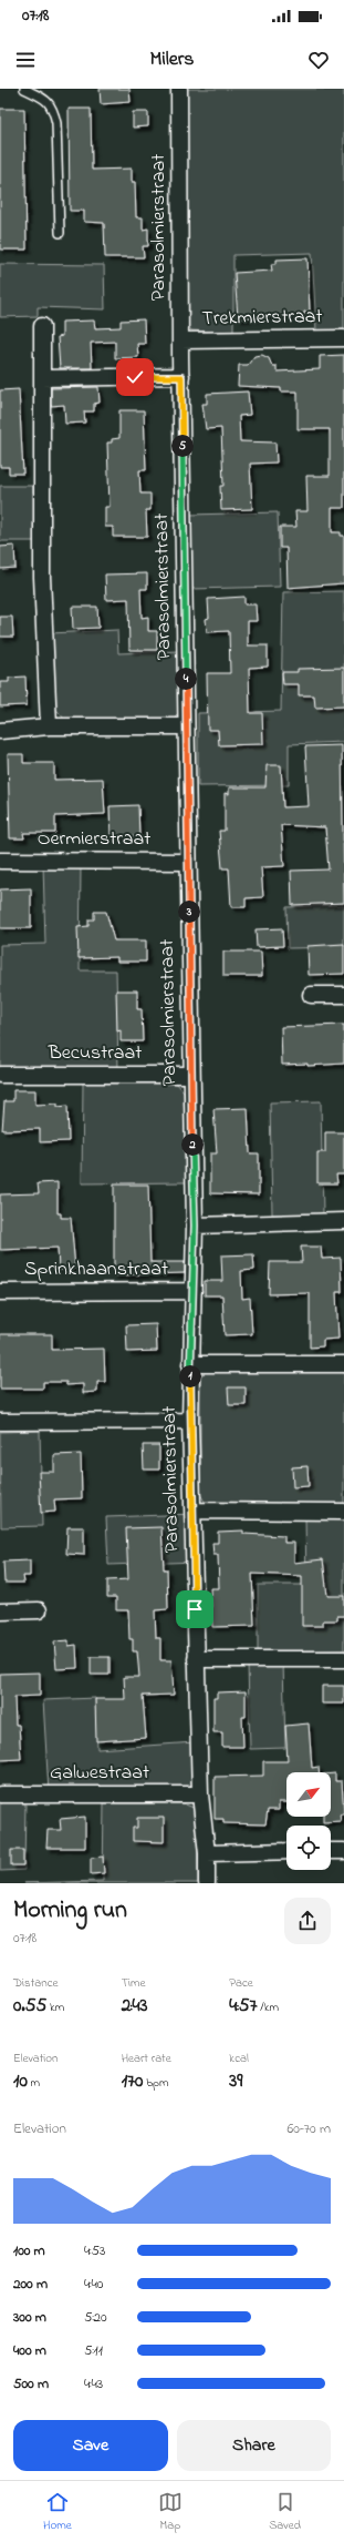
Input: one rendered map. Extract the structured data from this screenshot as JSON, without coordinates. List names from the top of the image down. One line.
{"streets":{"street":["Parasolmierstraat","Trekmierstraat","Oermierstraat","Becustraat","Sprinkhaanstraat","Galwestraat"]},"crossings":[["Parasolmierstraat","Trekmierstraat"],["Parasolmierstraat","Oermierstraat"],["Parasolmierstraat","Becustraat"],["Parasolmierstraat","Sprinkhaanstraat"],["Parasolmierstraat","Galwestraat"]],"north":"top right","page":{"status":"07:18","header":"Milers","pins":["5","4","3","2","1"],"heading":["Morning run","07:18"],"stats":[["Distance","0.55 km"],["Time","2:43"],["Pace","4:57 /km"],["Elevation","10 m"],["Heart rate","170 bpm"],["kcal","39"]],"chart":["Elevation","60–70 m"],"list":[{"name":"100 m","note":"4:53"},{"name":"200 m","note":"4:40"},{"name":"300 m","note":"5:20"},{"name":"400 m","note":"5:11"},{"name":"500 m","note":"4:43"}],"buttons":["Save","Share"],"tabs":["Home","Map","Saved"]}}
